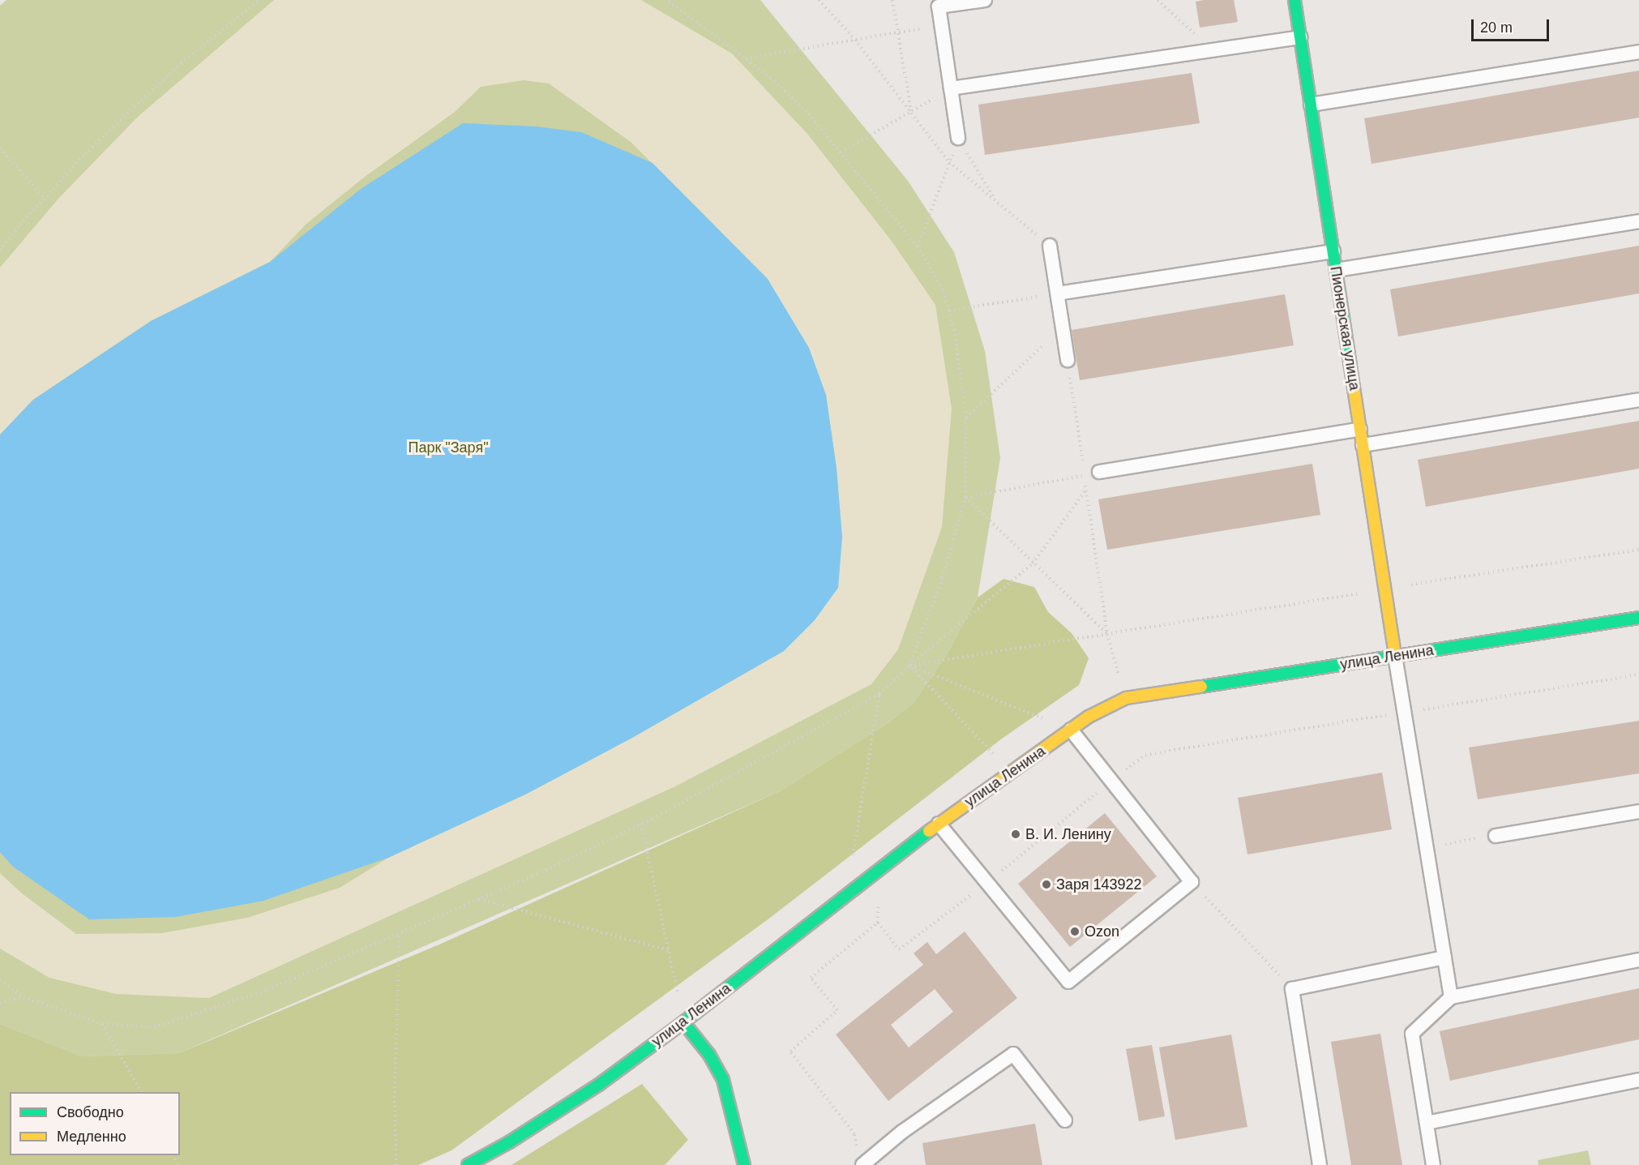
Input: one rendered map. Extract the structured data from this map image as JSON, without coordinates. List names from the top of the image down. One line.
{"streets":{"street":["Пионерская улица","улица Ленина"]},"crossings":[["Пионерская улица","улица Ленина"]],"parks":["Парк \"Заря\""],"places":["В. И. Ленину","Заря 143922","Ozon"],"legend":["Свободно","Медленно"],"scale_bar":"20 m"}
